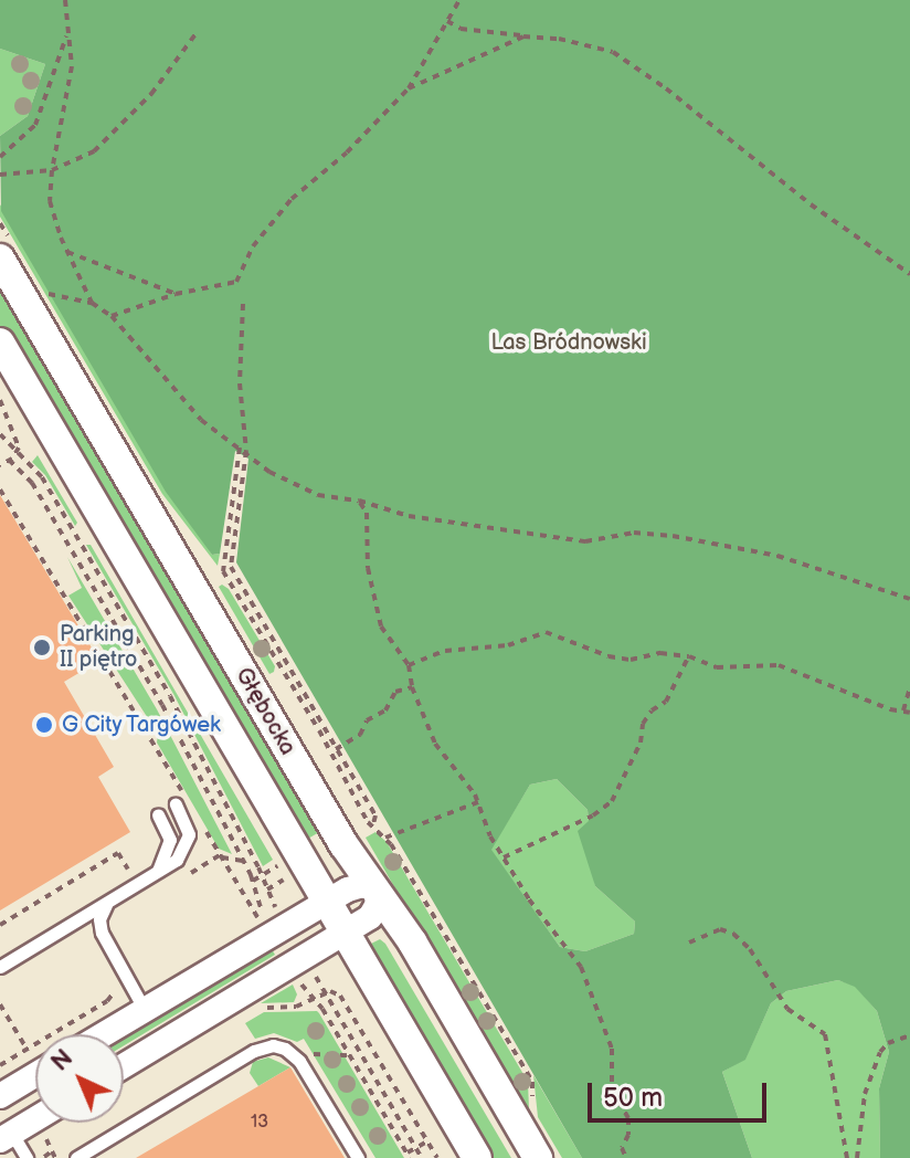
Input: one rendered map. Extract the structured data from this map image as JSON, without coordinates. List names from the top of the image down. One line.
{"streets":{"street":["Głębocka"]},"parks":["Las Bródnowski"],"places":["Parking II piętro","G City Targówek"],"house_numbers":["13"],"scale_bar":"50 m","north":"top left"}
